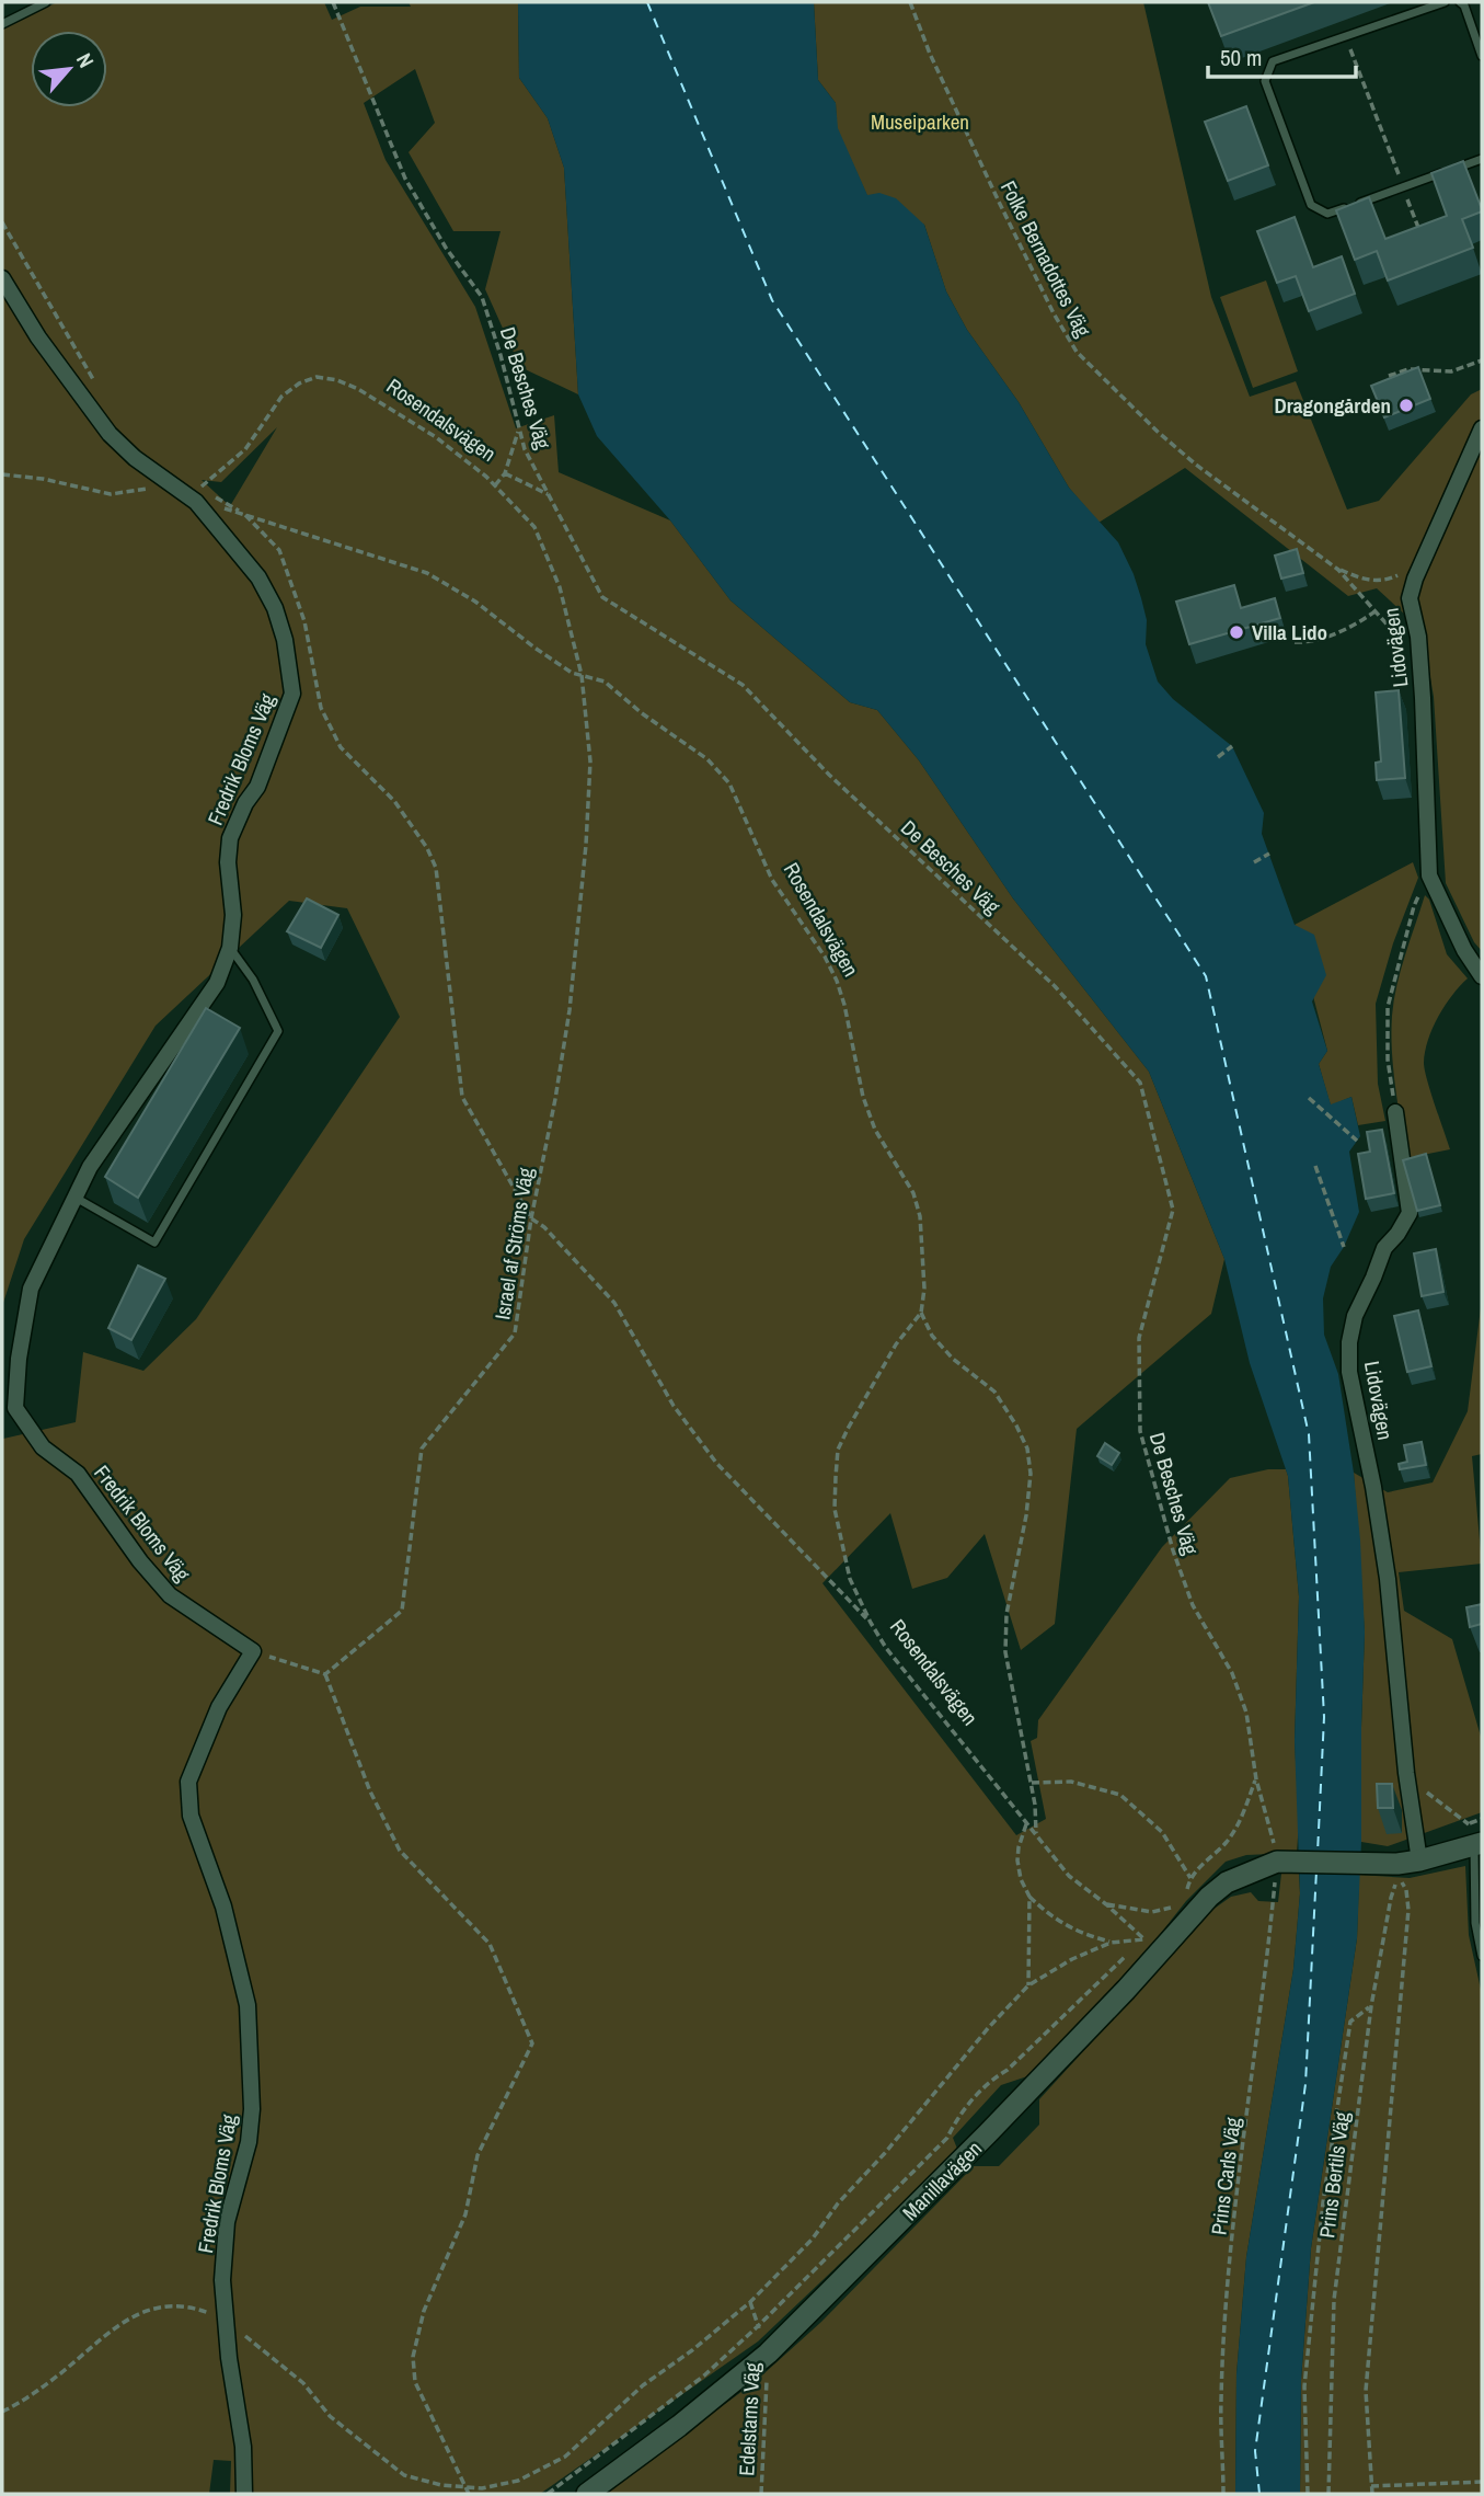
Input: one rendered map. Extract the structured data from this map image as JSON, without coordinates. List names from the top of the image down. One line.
{"streets":{"street":["Lidovägen","Fredrik Bloms Väg","Manillavägen"],"path":["Folke Bernadottes Väg","De Besches Väg","Rosendalsvägen","Israel af Ströms Väg","Prins Bertils Väg","Prins Carls Väg","Edelstams Väg"]},"crossings":[["Folke Bernadottes Väg","Lidovägen"],["De Besches Väg","Prins Carls Väg"],["De Besches Väg","Manillavägen"],["Rosendalsvägen","Fredrik Bloms Väg"],["Rosendalsvägen","Israel af Ströms Väg"],["Prins Carls Väg","Manillavägen"],["Manillavägen","Edelstams Väg"]],"parks":["Museiparken"],"places":["Dragongården","Villa Lido"],"scale_bar":"50 m","north":"top right"}
